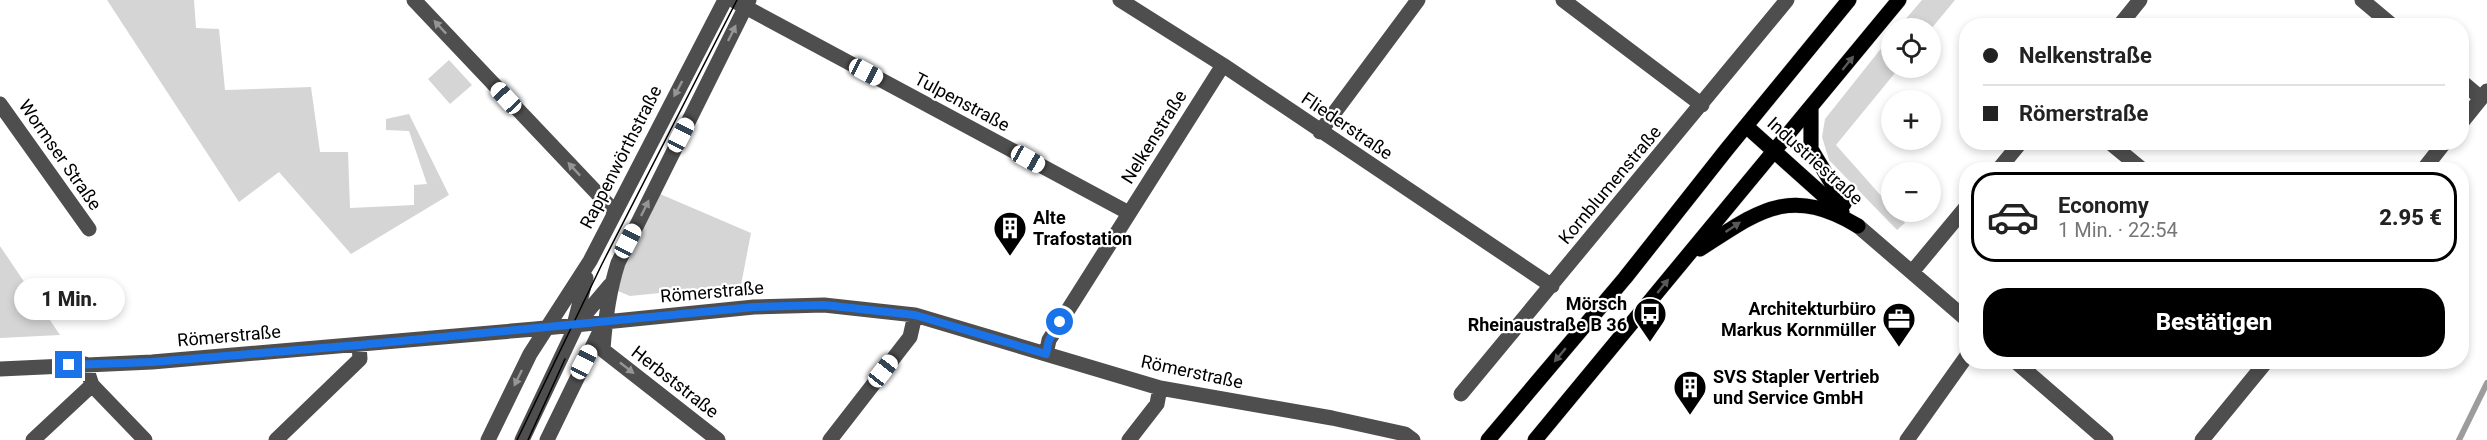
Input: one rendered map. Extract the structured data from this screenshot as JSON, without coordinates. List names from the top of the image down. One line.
{"streets":{"main road":["Industriestraße"],"street":["Tulpenstraße","Fliederstraße","Nelkenstraße","Wormser Straße","Rappenwörthstraße","Kornblumenstraße","Römerstraße","Herbststraße"]},"crossings":[["Tulpenstraße","Nelkenstraße"],["Fliederstraße","Nelkenstraße"],["Fliederstraße","Kornblumenstraße"],["Nelkenstraße","Römerstraße"],["Rappenwörthstraße","Römerstraße"],["Römerstraße","Herbststraße"]],"one_way":["Herbststraße"],"places":{"building":["Alte Trafostation","SVS Stapler Vertrieb und Service GmbH"],"bus stop":["Mörsch Rheinaustraße B 36"],"office":["Architekturbüro Markus Kornmüller"]},"page":{"map_buttons":["+","−"],"banner":["Nelkenstraße","Römerstraße"],"list":[{"name":"Economy","note":"1 Min. · 22:54","value":"2.95 €"}],"buttons":"Bestätigen","bubble":"1 Min."}}
